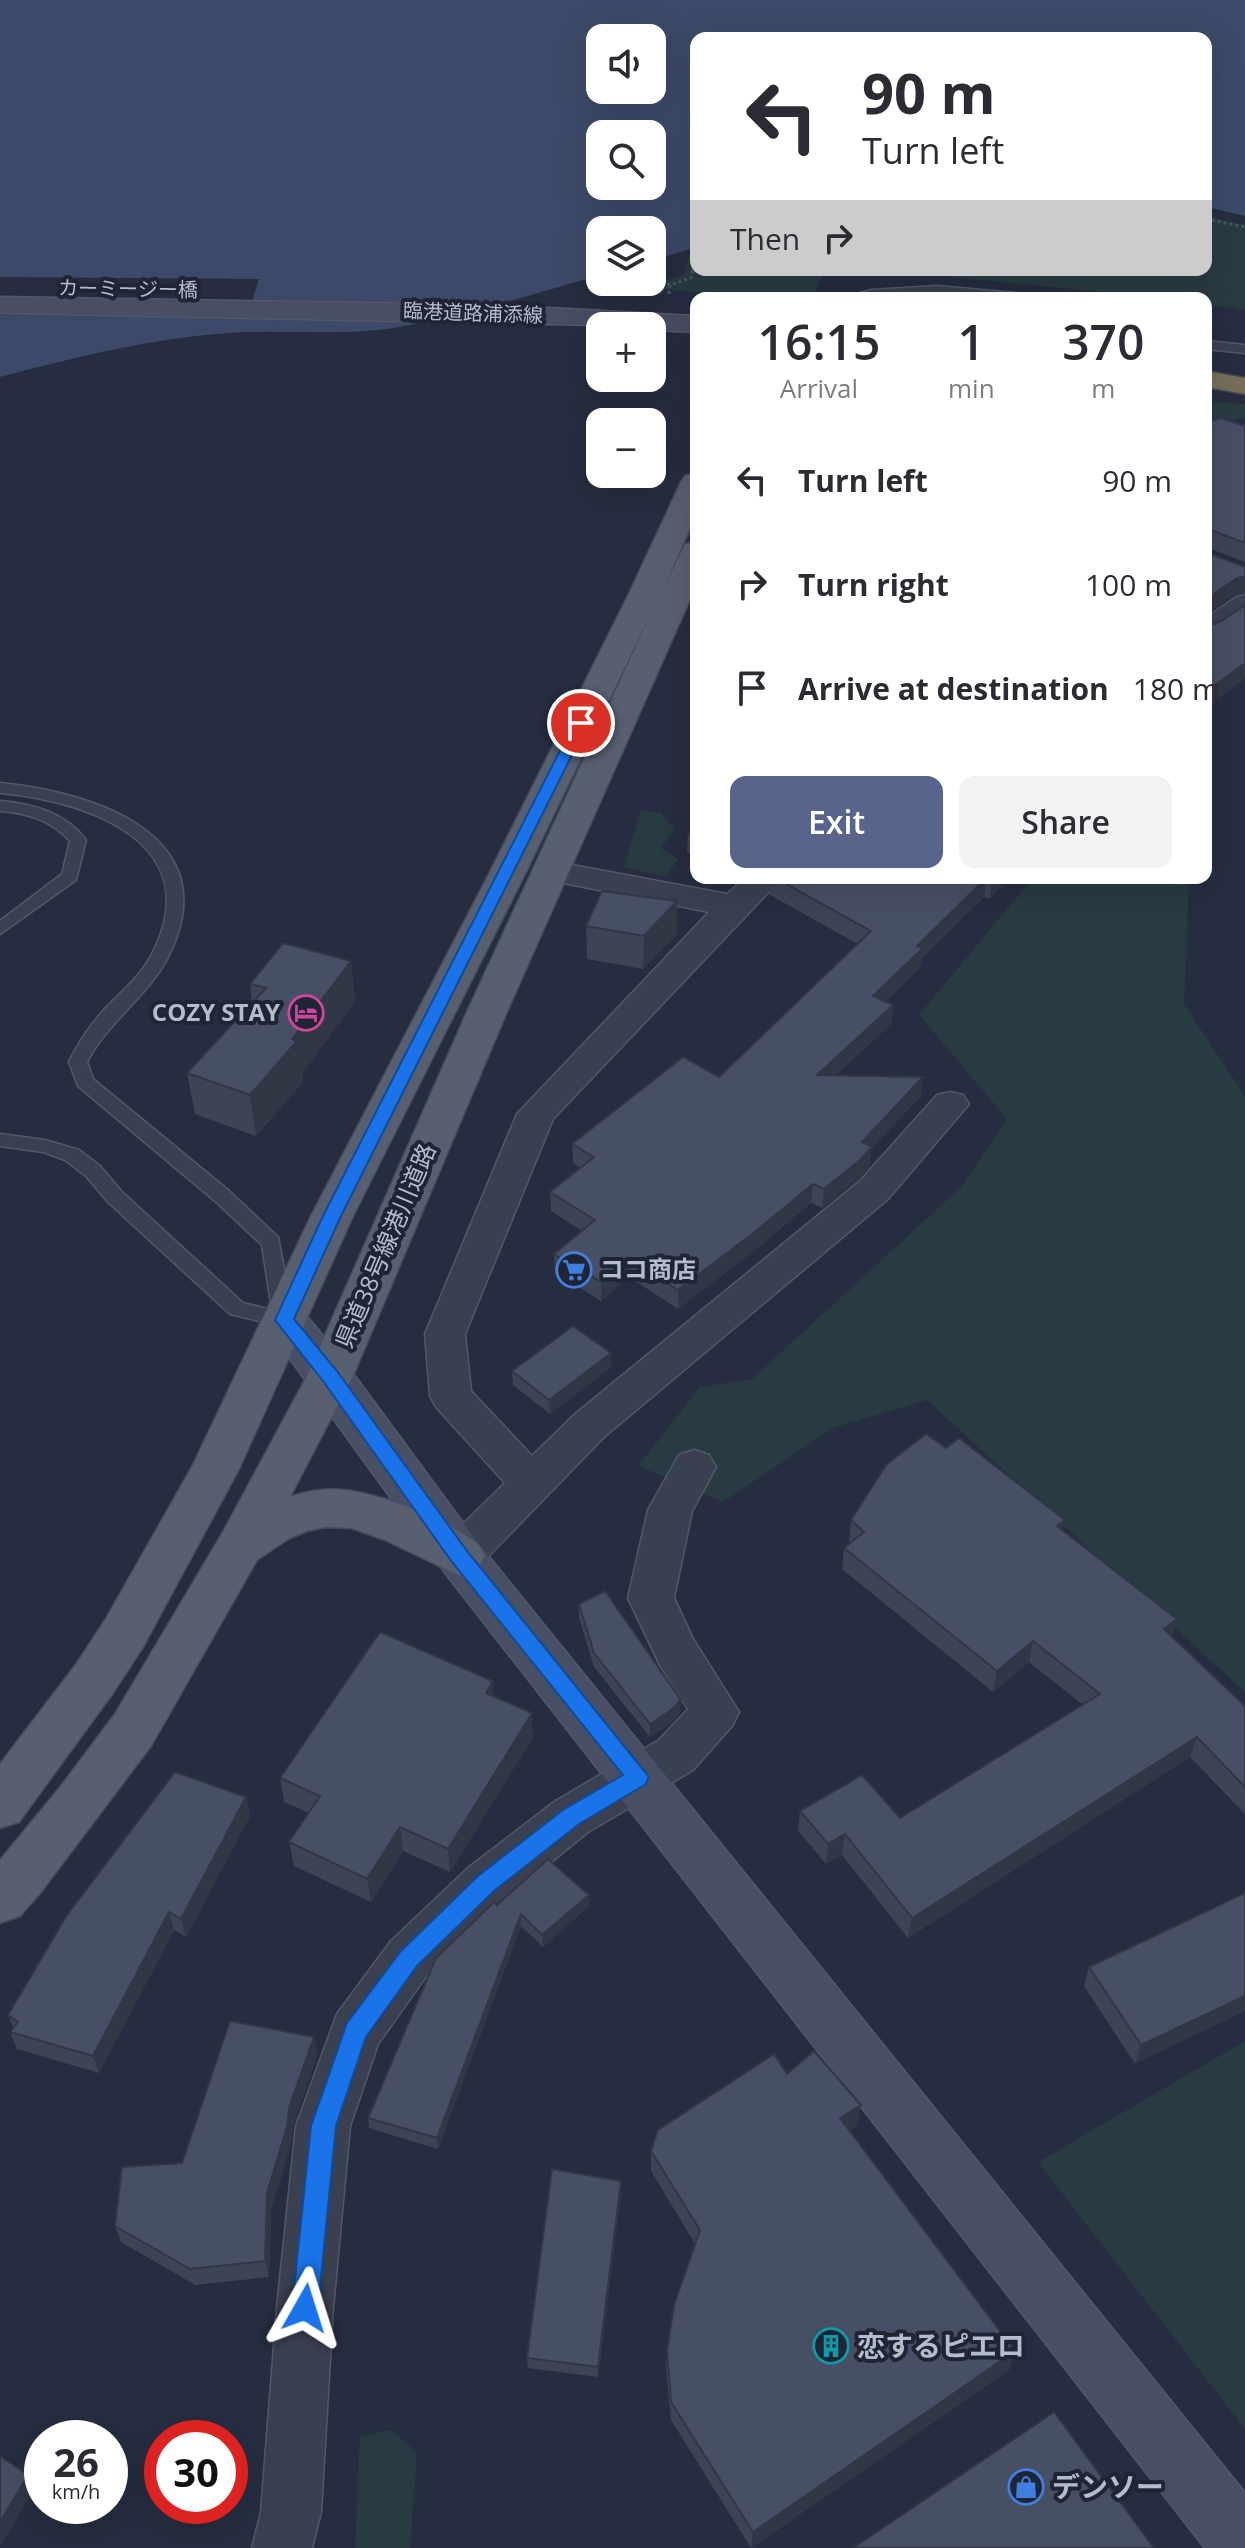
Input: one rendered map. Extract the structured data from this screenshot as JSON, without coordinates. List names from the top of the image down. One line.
{"streets":{"main road":["県道38号線港川道路"],"street":["カーミージー橋","臨港道路浦添線"]},"crossings":[["カーミージー橋","臨港道路浦添線"]],"places":{"hotel":["COZY STAY"],"supermarket":["ココ商店"],"building":["恋するピエロ"],"shop":["デンソー"]},"page":{"map_buttons":["+","−"],"turn":["90 m","Turn left"],"then":"Then","eta":["16:15","Arrival","1","min","370","m"],"list":[{"name":"Turn left","value":"90 m"},{"name":"Turn right","value":"100 m"},{"name":"Arrive at destination","value":"180 m"}],"buttons":["Exit","Share"],"speed":"26 km/h","limit":"30"}}
